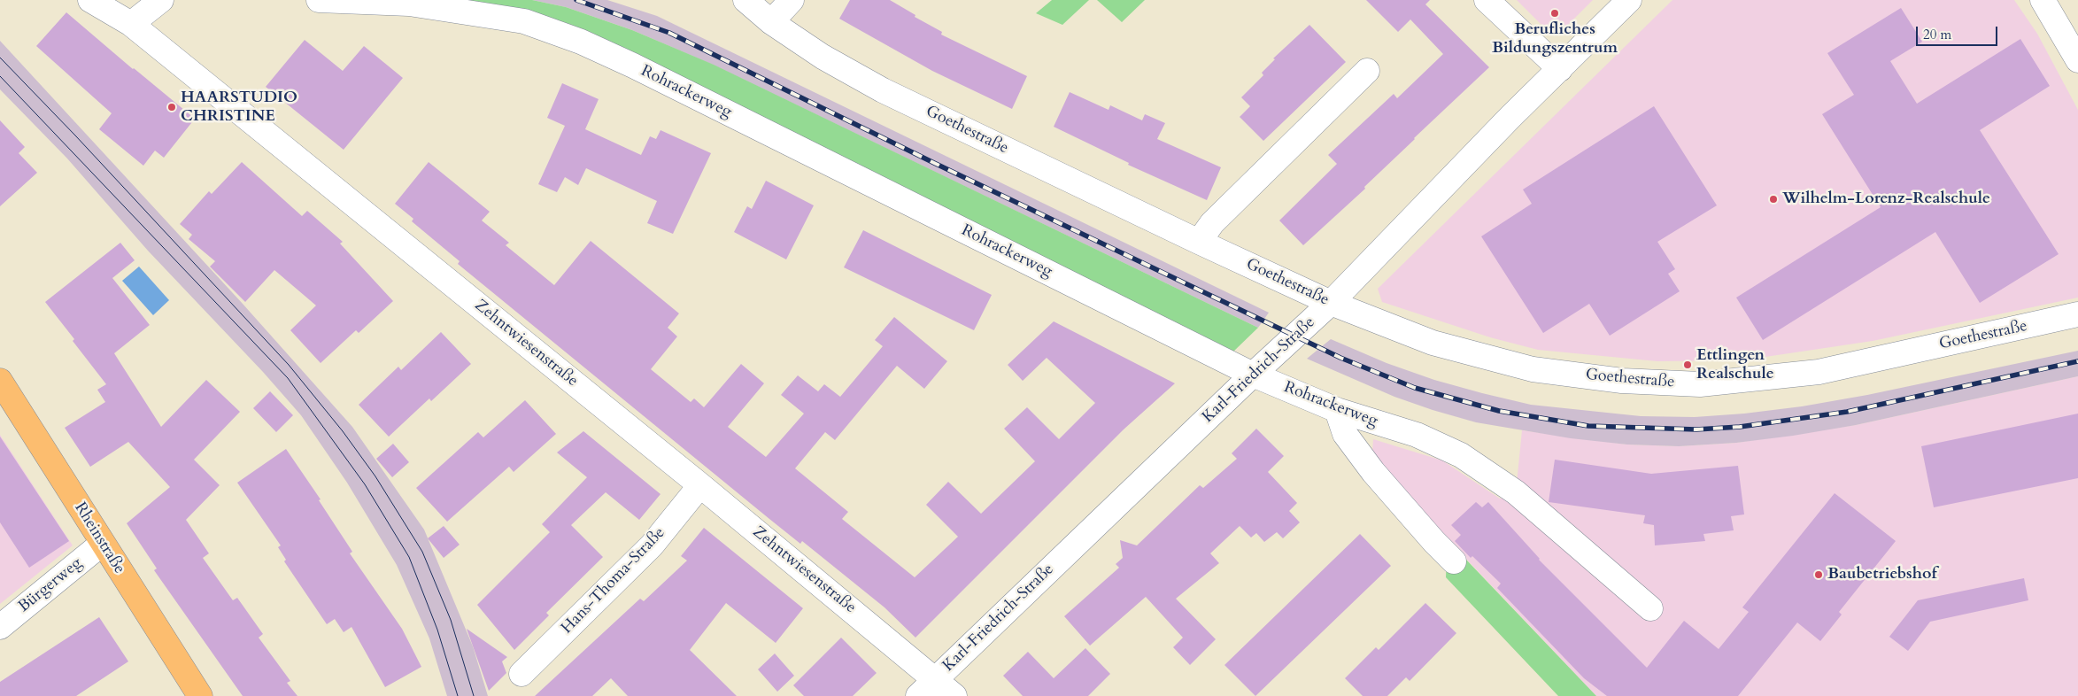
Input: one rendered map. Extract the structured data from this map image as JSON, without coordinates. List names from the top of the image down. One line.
{"streets":{"main road":["Rheinstraße"],"street":["Rohrackerweg","Goethestraße","Zehntwiesenstraße","Karl-Friedrich-Straße","Hans-Thoma-Straße","Bürgerweg"]},"crossings":[["Rohrackerweg","Karl-Friedrich-Straße"],["Goethestraße","Karl-Friedrich-Straße"],["Zehntwiesenstraße","Karl-Friedrich-Straße"],["Zehntwiesenstraße","Hans-Thoma-Straße"],["Rheinstraße","Bürgerweg"]],"places":["Berufliches Bildungszentrum","HAARSTUDIO CHRISTINE","Wilhelm-Lorenz-Realschule","Ettlingen Realschule","Baubetriebshof"],"scale_bar":"20 m"}
